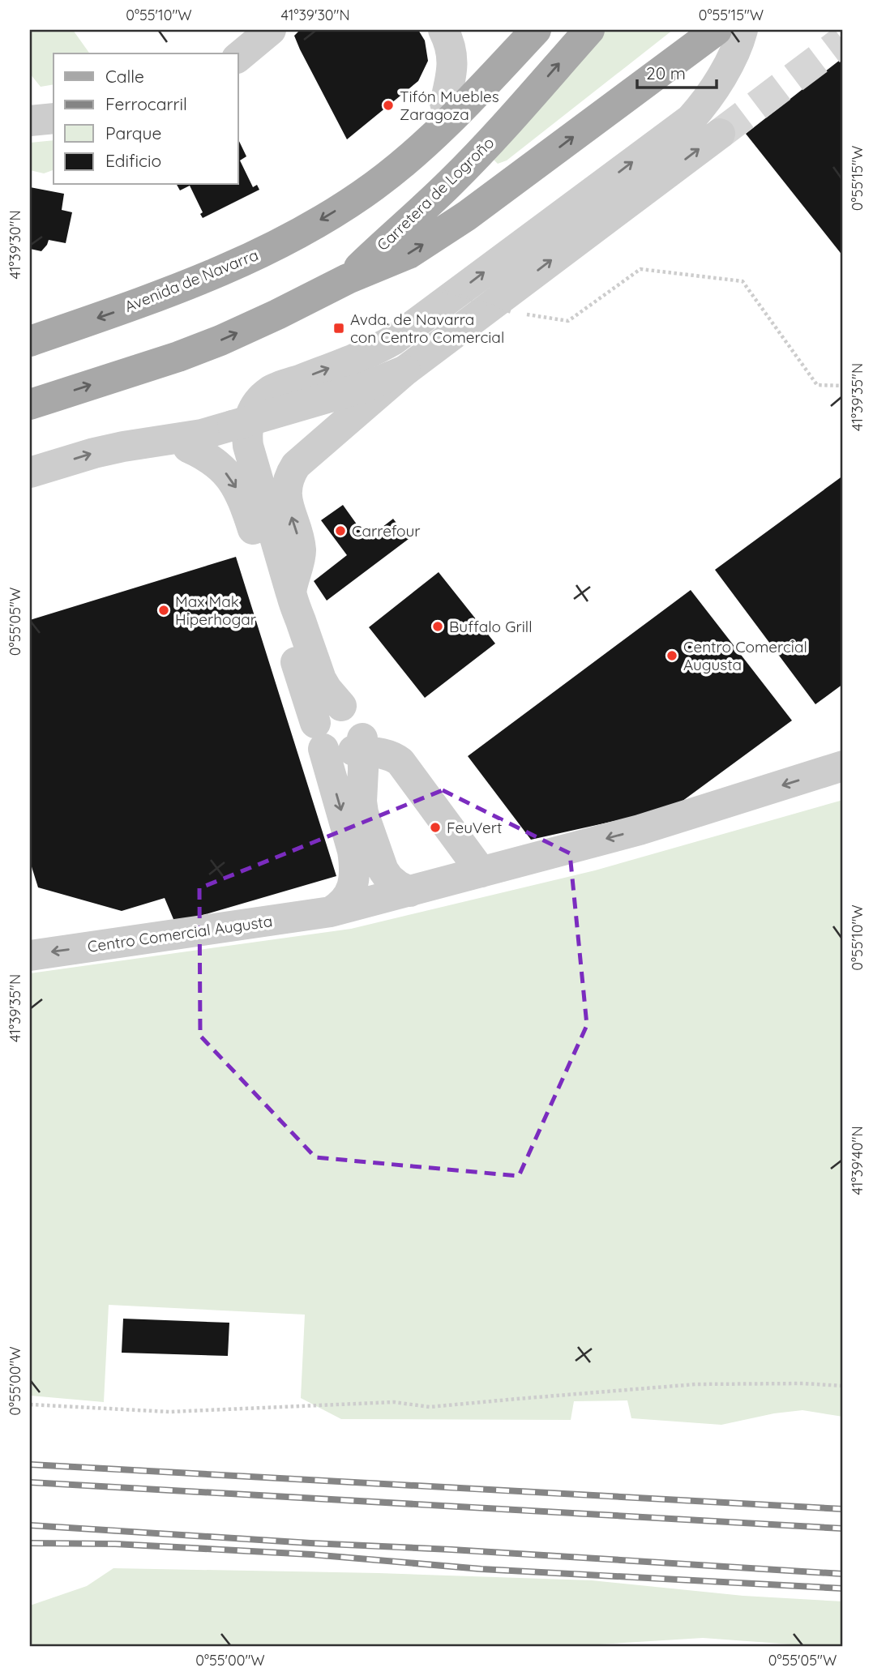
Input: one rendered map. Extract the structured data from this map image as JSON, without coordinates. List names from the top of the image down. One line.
{"streets":{"main road":["Carretera de Logroño","Avenida de Navarra"],"street":["Centro Comercial Augusta"]},"one_way":["Centro Comercial Augusta"],"places":{"other":["Tifón Muebles Zaragoza","Carrefour","Max Mak Hiperhogar","Buffalo Grill","Centro Comercial Augusta","FeuVert"],"transit":["Avda. de Navarra con Centro Comercial"]},"legend":["Calle","Ferrocarril","Parque","Edificio"],"scale_bar":"20 m","coordinates":["0°55'10\"W","41°39'30\"N","0°55'15\"W","41°39'35\"N","0°55'05\"W","41°39'40\"N","0°55'00\"W"]}
